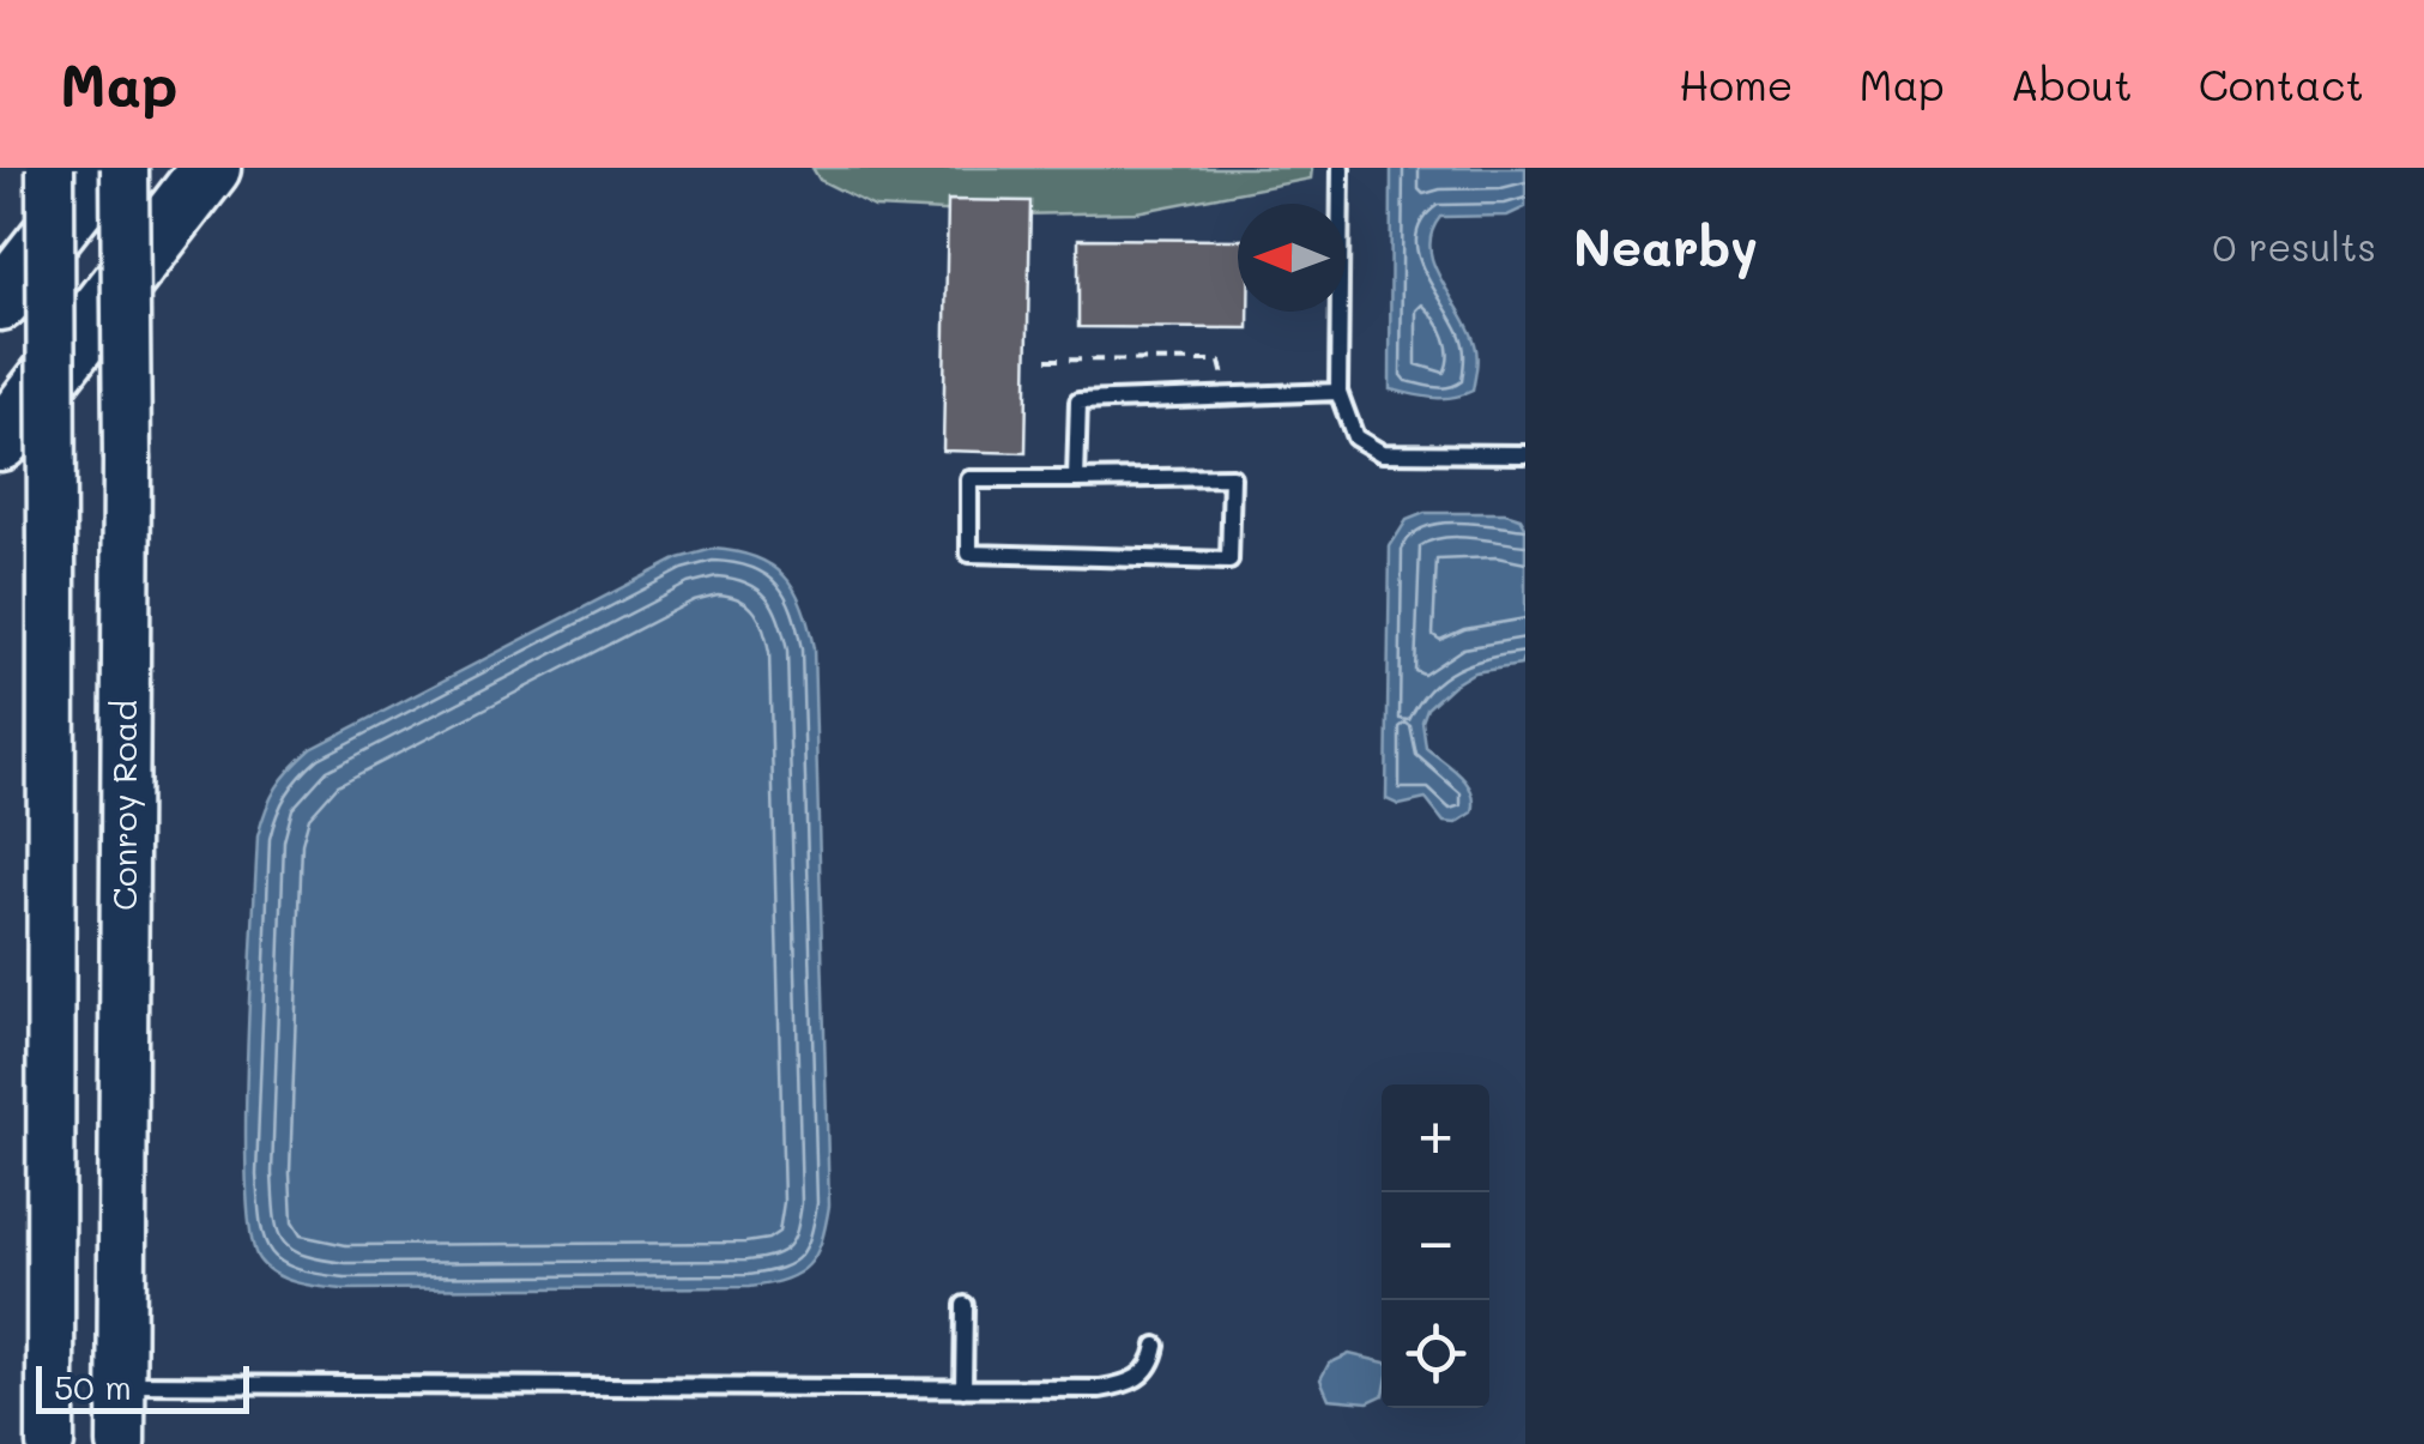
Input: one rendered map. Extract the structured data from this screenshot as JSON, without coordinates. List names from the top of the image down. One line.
{"streets":{"main road":["Conroy Road"]},"scale_bar":"50 m","north":"left","page":{"header":"Map","nav":["Home","Map","About","Contact"],"heading":["Nearby","0 results"],"map_buttons":["+","−"],"scale":"50 m"}}
